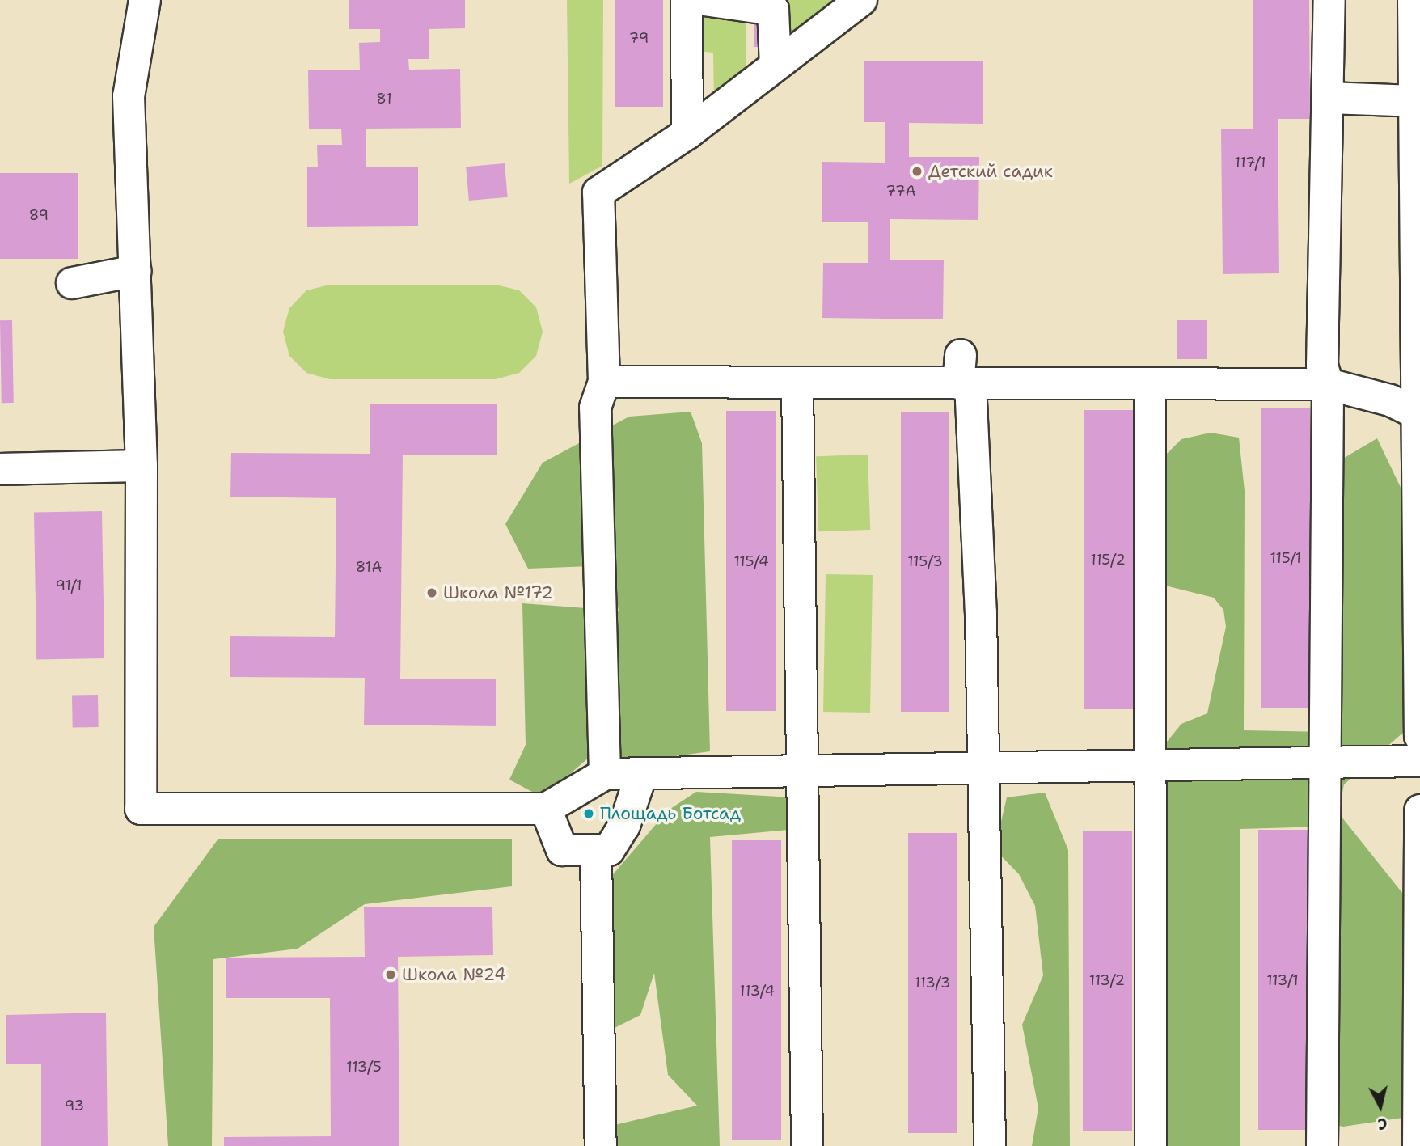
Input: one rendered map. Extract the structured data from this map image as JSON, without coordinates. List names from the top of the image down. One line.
{"places":["Детский садик","Школа №172","Площадь Ботсад","Школа №24"],"house_numbers":["79","81","117/1","77А","89","115/1","115/2","115/4","115/3","81А","91/1","113/2","113/1","113/3","113/4","113/5","93"],"north":"bottom"}
